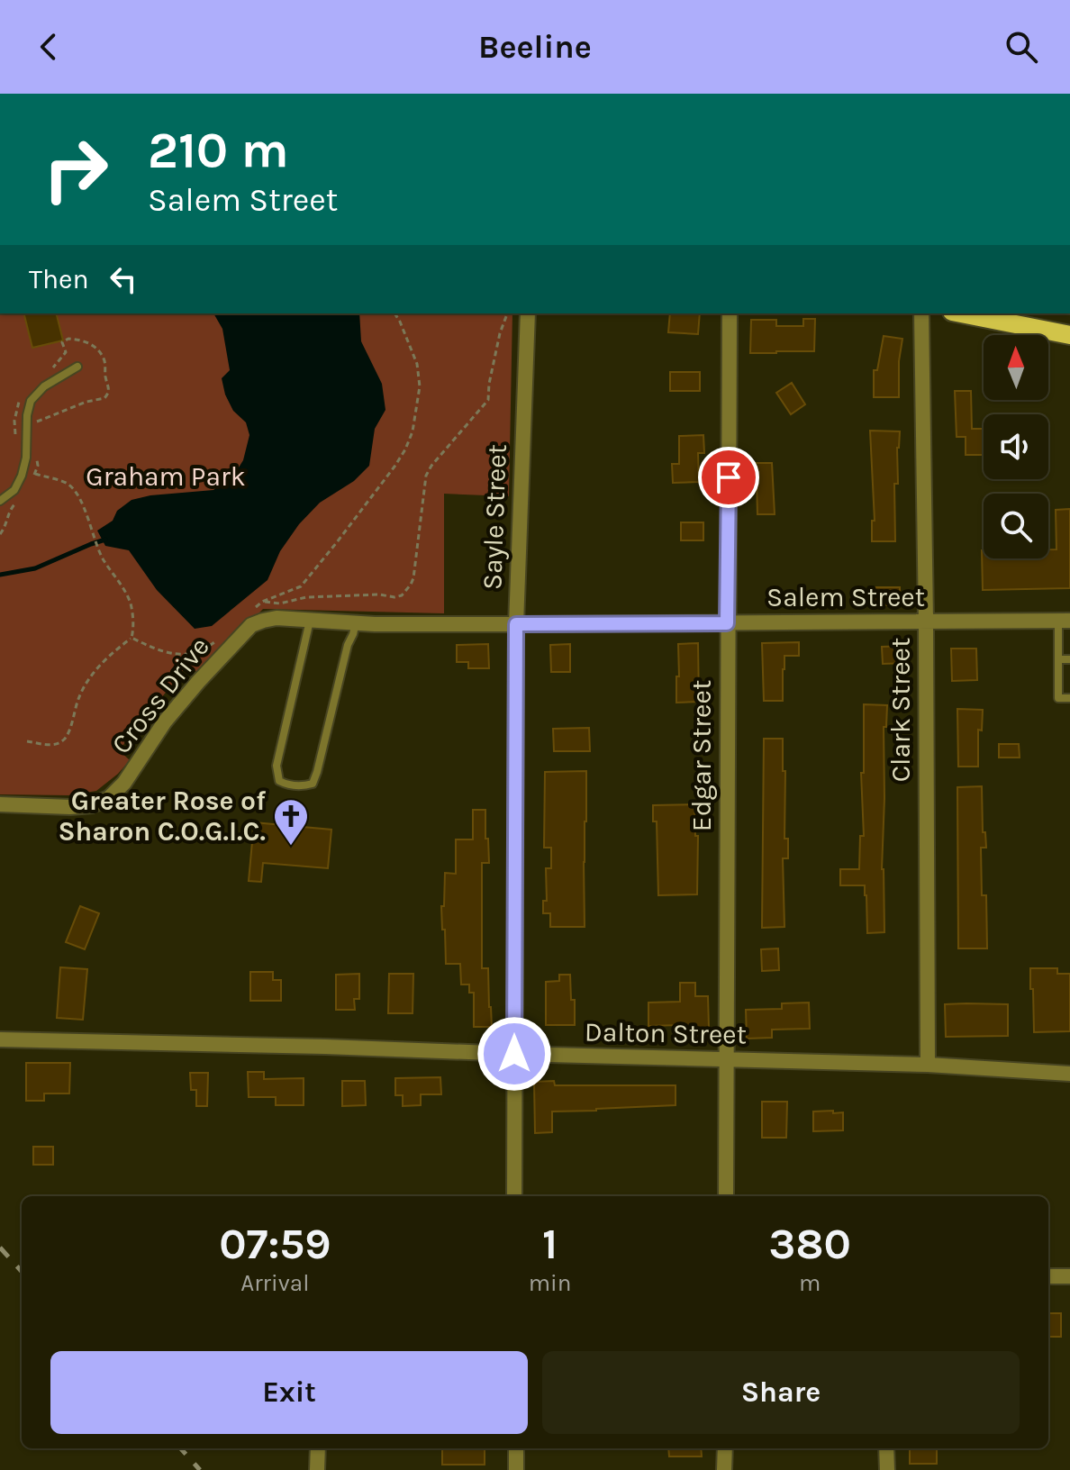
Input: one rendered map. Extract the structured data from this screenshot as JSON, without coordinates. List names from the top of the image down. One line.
{"streets":{"street":["Sayle Street","Salem Street","Cross Drive","Clark Street","Edgar Street","Dalton Street"]},"crossings":[["Sayle Street","Salem Street"],["Sayle Street","Dalton Street"],["Salem Street","Cross Drive"],["Salem Street","Clark Street"],["Salem Street","Edgar Street"],["Clark Street","Dalton Street"],["Edgar Street","Dalton Street"]],"parks":["Graham Park"],"places":{"church":["Greater Rose of Sharon C.O.G.I.C."]},"north":"top","page":{"header":"Beeline","turn":["210 m","Salem Street"],"then":"Then","eta":["07:59","Arrival","1","min","380","m"],"buttons":["Exit","Share"]}}
